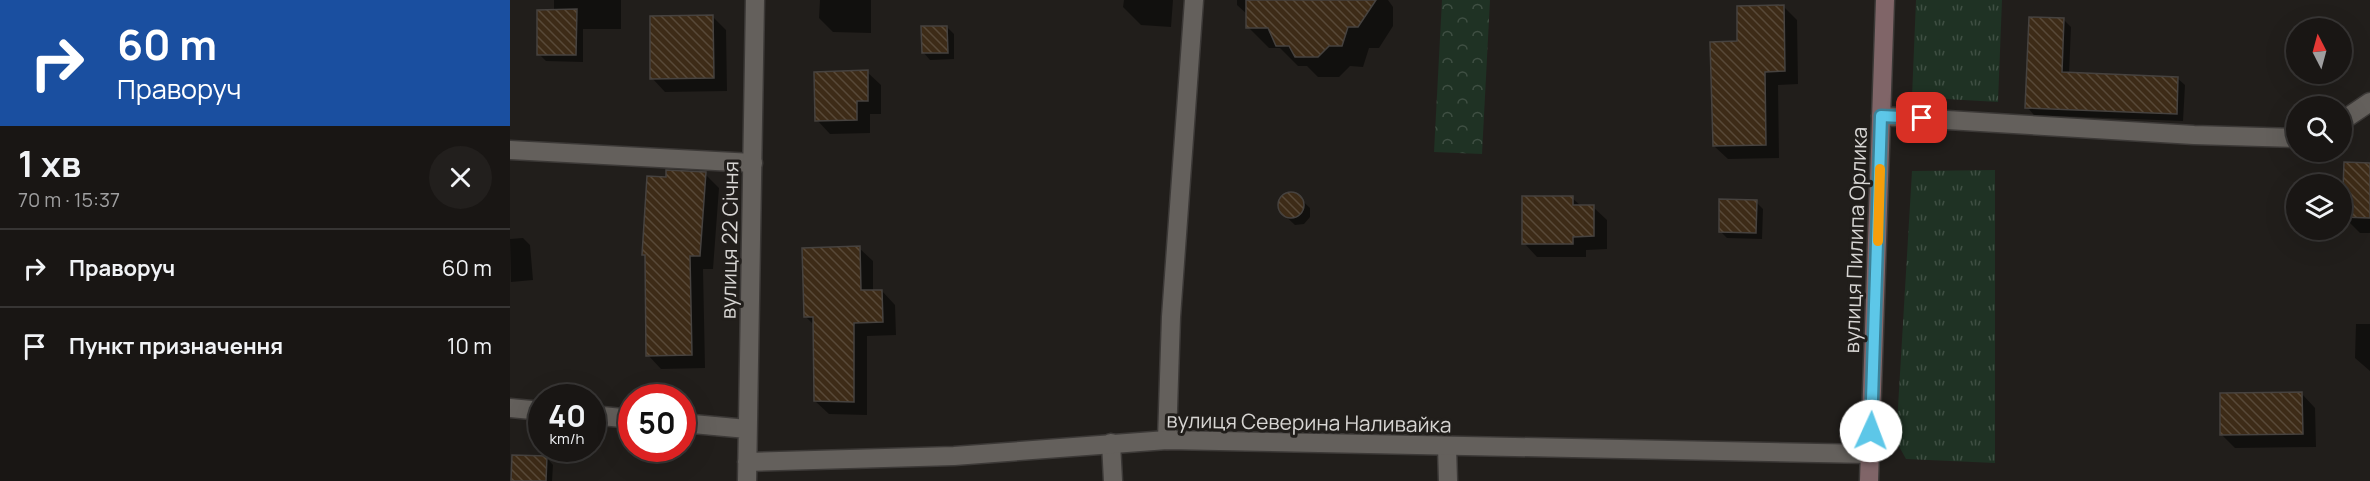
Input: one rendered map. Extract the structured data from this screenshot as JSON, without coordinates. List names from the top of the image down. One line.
{"streets":{"main road":["вулиця Пилипа Орлика"],"street":["вулиця 22 Січня","вулиця Северина Наливайка"]},"crossings":[["вулиця 22 Січня","вулиця Северина Наливайка"],["вулиця Пилипа Орлика","вулиця Северина Наливайка"]],"north":"top","page":{"turn":["60 m","Праворуч"],"heading":["1 хв","70 m · 15:37"],"list":[{"name":"Праворуч","value":"60 m"},{"name":"Пункт призначення","value":"10 m"}],"speed":"40 km/h","limit":"50"}}
